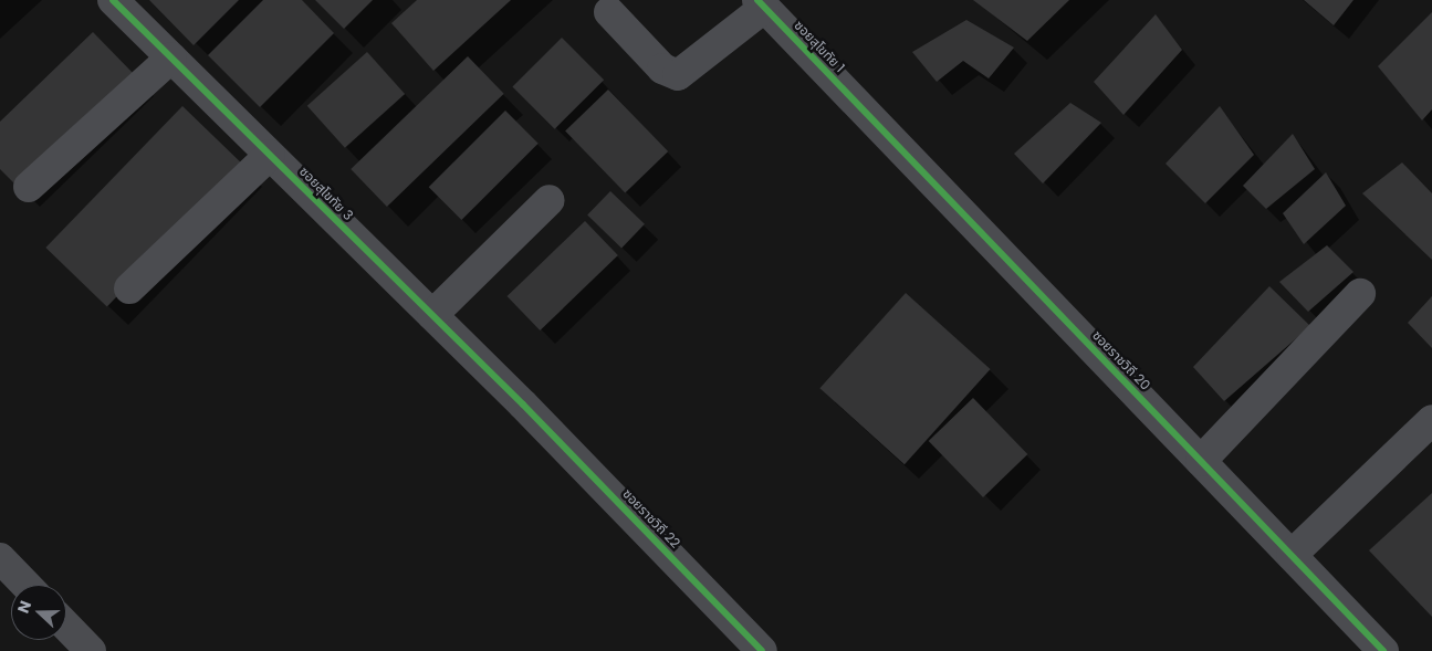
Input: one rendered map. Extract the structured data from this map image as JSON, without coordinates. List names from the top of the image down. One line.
{"streets":{"street":["ซอยสุโขทัย 1","ซอยสุโขทัย 3","ซอยราชวิถี 20","ซอยราชวิถี 22"]},"crossings":[["ซอยสุโขทัย 1","ซอยราชวิถี 20"],["ซอยสุโขทัย 3","ซอยราชวิถี 22"]],"north":"left"}
